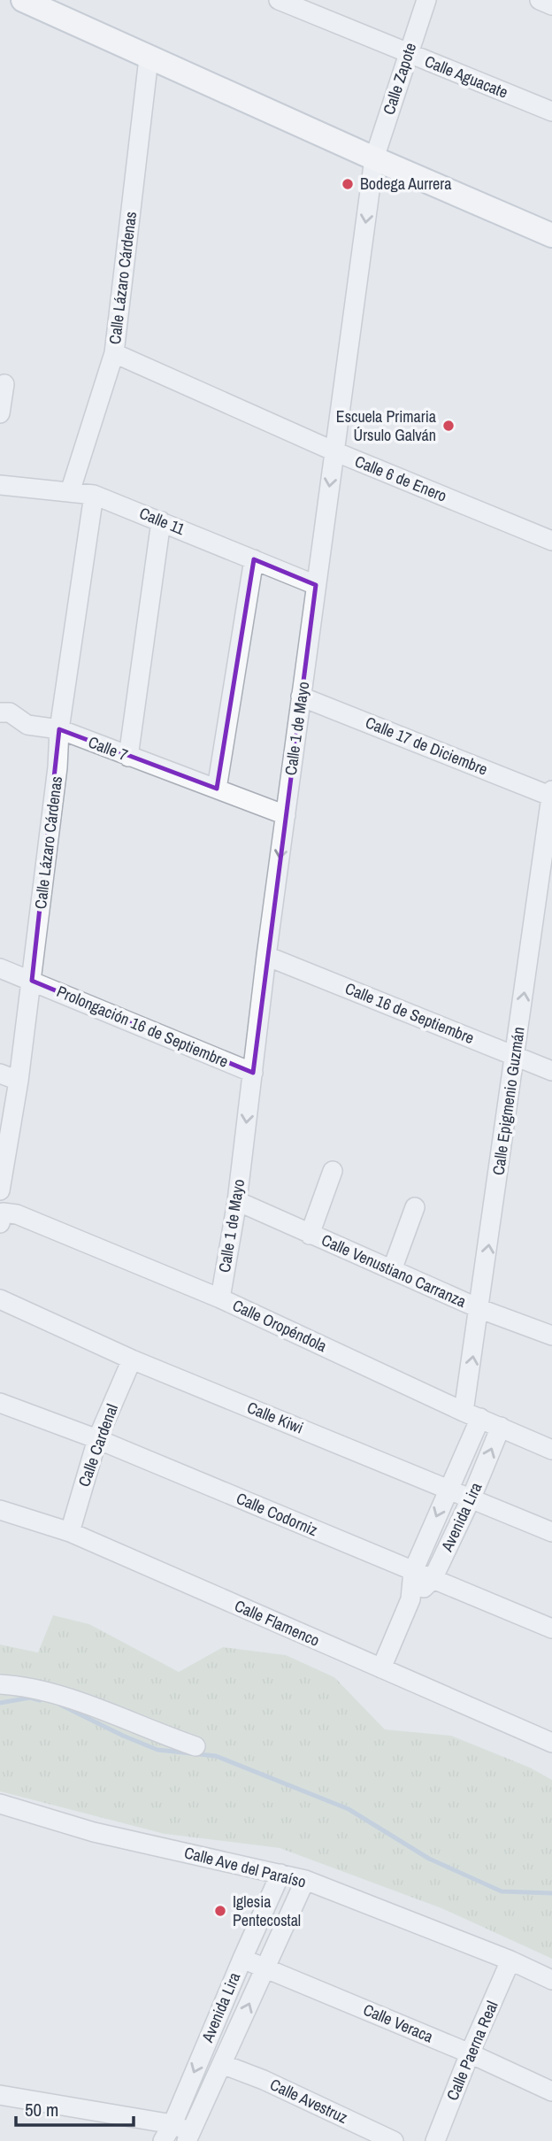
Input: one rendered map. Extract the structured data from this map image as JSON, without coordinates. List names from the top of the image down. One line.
{"streets":{"street":["Calle Aguacate","Calle Zapote","Calle Lázaro Cárdenas","Calle 6 de Enero","Calle 11","Calle 1 de Mayo","Calle 17 de Diciembre","Calle 7","Calle 16 de Septiembre","Prolongación 16 de Septiembre","Calle Epigmenio Guzmán","Calle Venustiano Carranza","Calle Oropéndola","Calle Kiwi","Calle Cardenal","Calle Codorniz","Avenida Lira","Calle Flamenco","Calle Ave del Paraíso","Calle Veraca","Calle Paerna Real","Calle Avestruz"]},"crossings":[["Calle Aguacate","Calle Zapote"],["Calle Zapote","Calle 1 de Mayo"],["Calle Lázaro Cárdenas","Calle 6 de Enero"],["Calle Lázaro Cárdenas","Calle 11"],["Calle Lázaro Cárdenas","Calle 7"],["Calle Lázaro Cárdenas","Prolongación 16 de Septiembre"],["Calle 6 de Enero","Calle 1 de Mayo"],["Calle 11","Calle 1 de Mayo"],["Calle 1 de Mayo","Calle 17 de Diciembre"],["Calle 1 de Mayo","Calle 7"],["Calle 1 de Mayo","Calle 16 de Septiembre"],["Calle 1 de Mayo","Prolongación 16 de Septiembre"],["Calle 1 de Mayo","Calle Venustiano Carranza"],["Calle 1 de Mayo","Calle Oropéndola"],["Calle 17 de Diciembre","Calle Epigmenio Guzmán"],["Calle 16 de Septiembre","Calle Epigmenio Guzmán"],["Calle Epigmenio Guzmán","Calle Venustiano Carranza"],["Calle Epigmenio Guzmán","Calle Oropéndola"],["Calle Epigmenio Guzmán","Avenida Lira"],["Calle Oropéndola","Avenida Lira"],["Calle Kiwi","Calle Cardenal"],["Calle Kiwi","Avenida Lira"],["Calle Cardenal","Calle Codorniz"],["Calle Cardenal","Calle Flamenco"],["Calle Codorniz","Avenida Lira"],["Avenida Lira","Calle Flamenco"],["Avenida Lira","Calle Ave del Paraíso"],["Avenida Lira","Calle Veraca"],["Avenida Lira","Calle Avestruz"],["Calle Ave del Paraíso","Calle Paerna Real"],["Calle Veraca","Calle Paerna Real"]],"one_way":["Calle 1 de Mayo","Calle Epigmenio Guzmán"],"places":["Bodega Aurrera","Escuela Primaria Úrsulo Galván","Iglesia Pentecostal"],"scale_bar":"50 m"}
